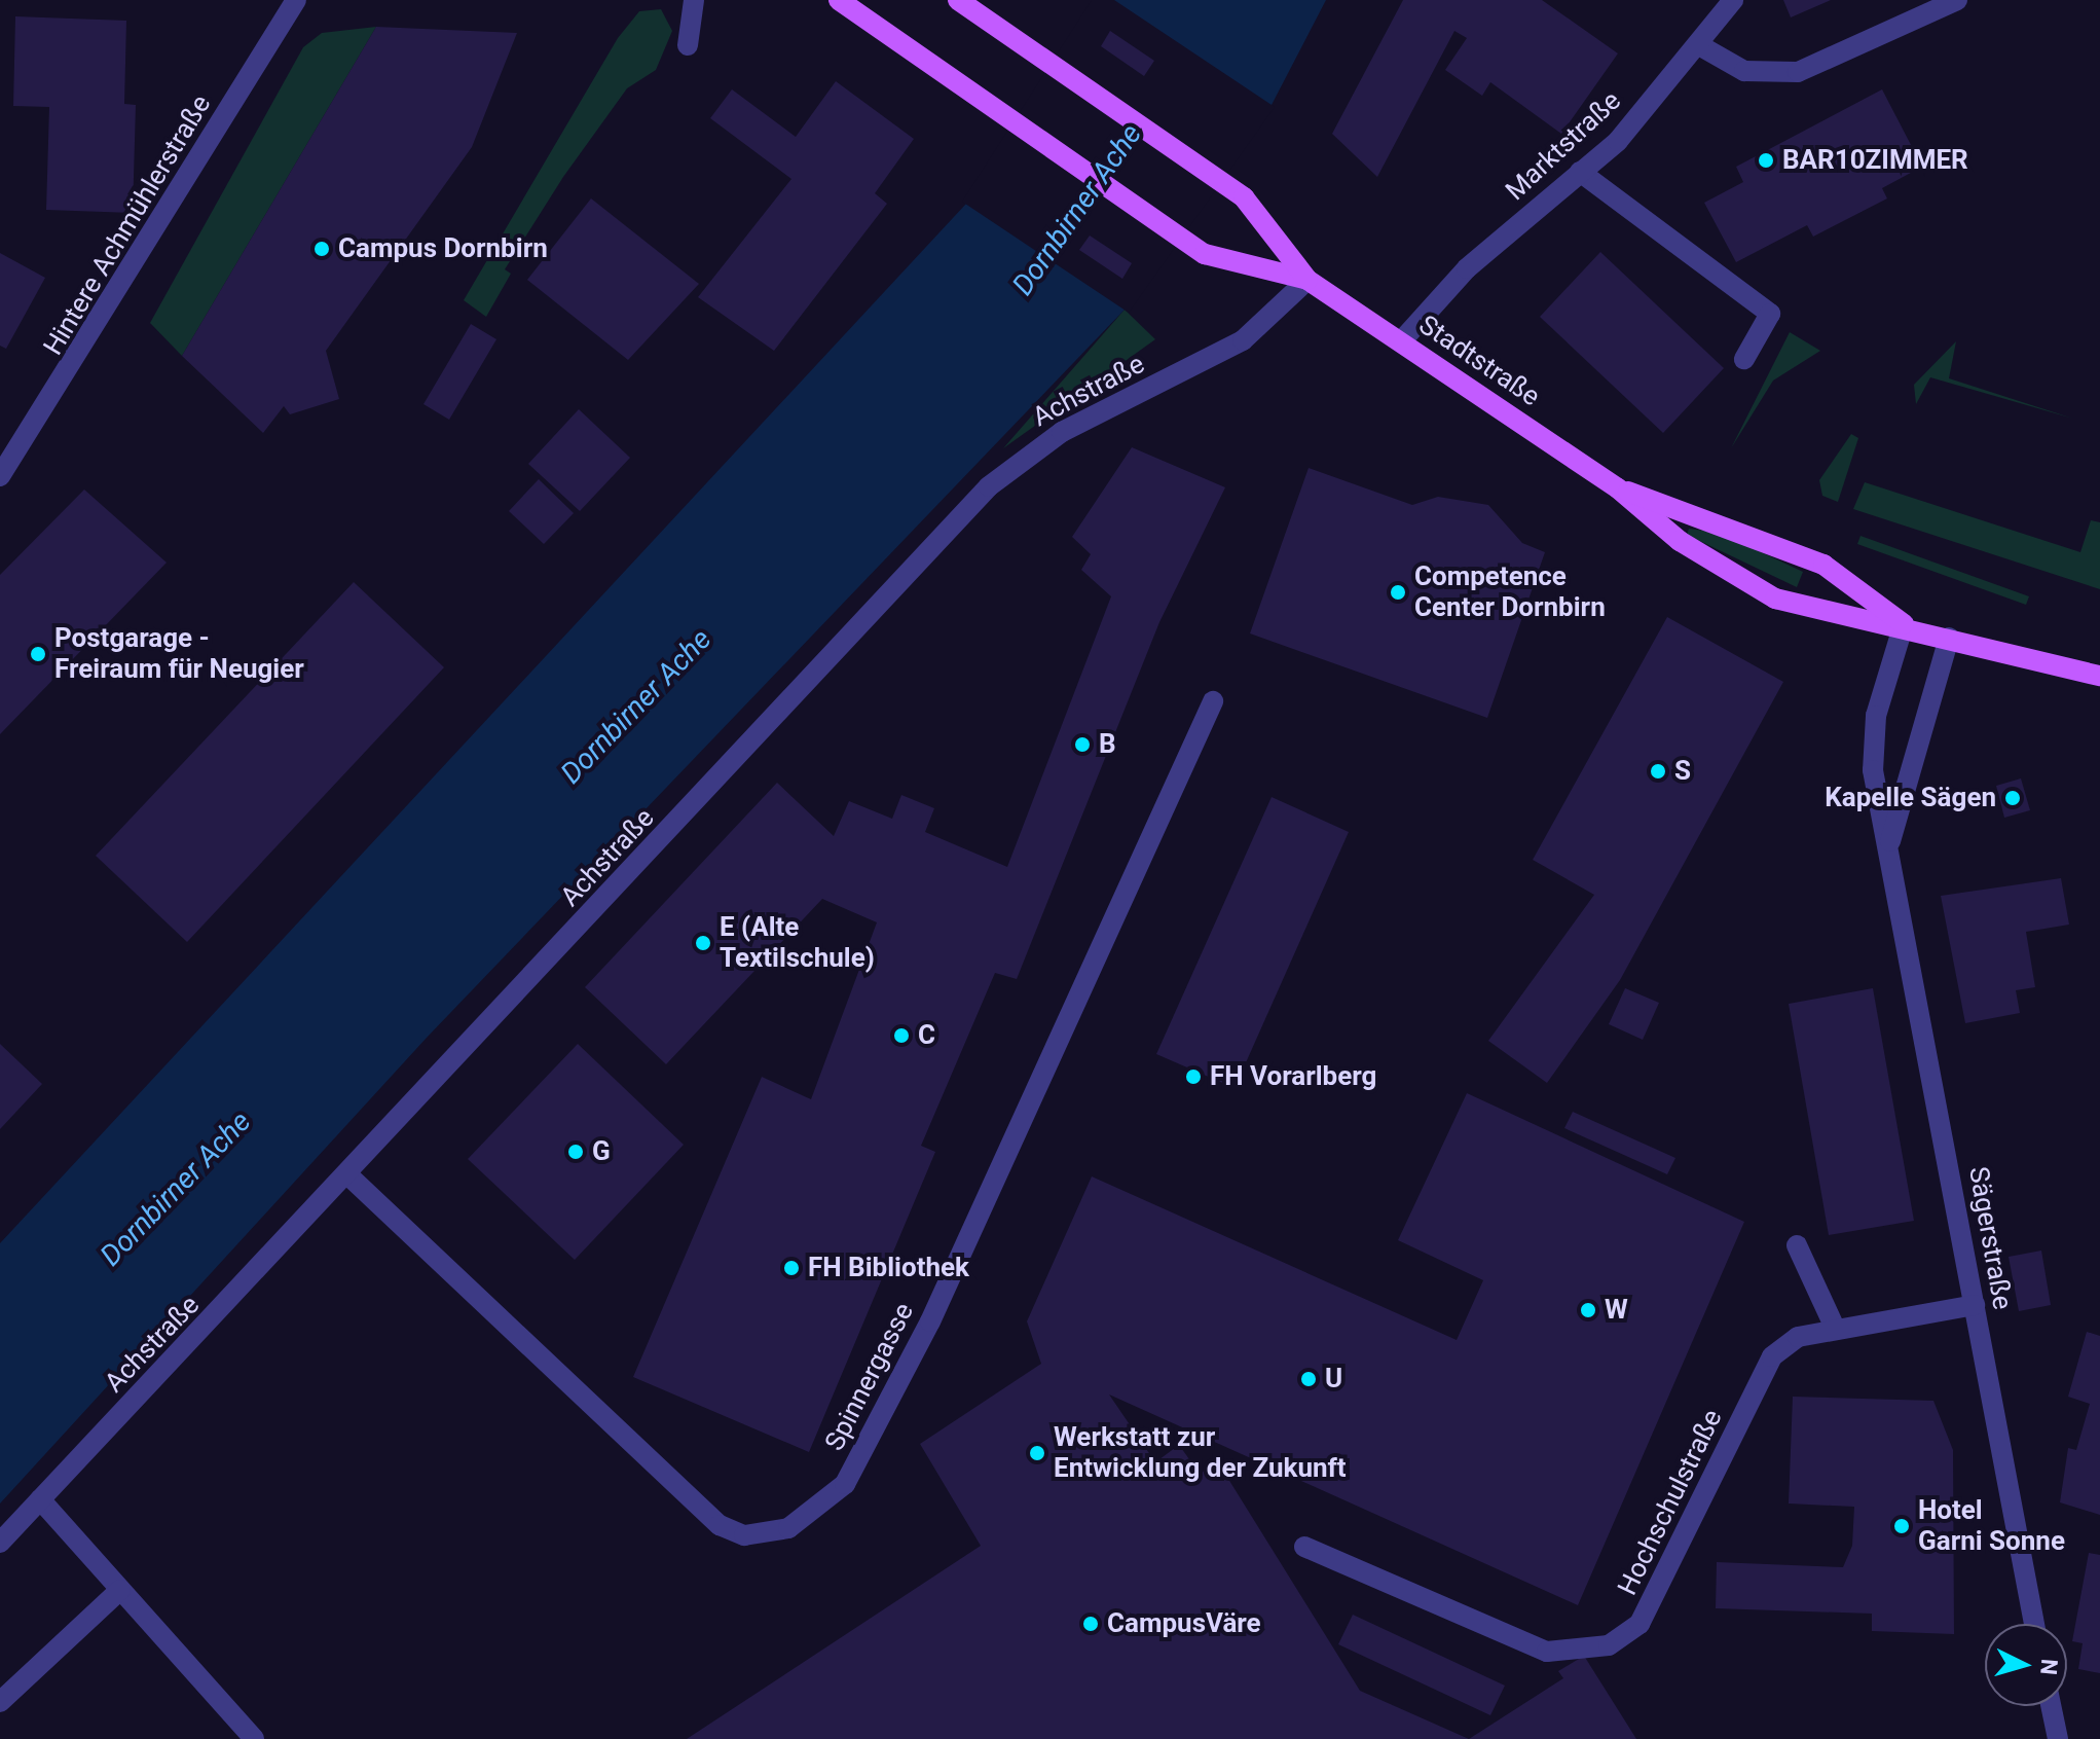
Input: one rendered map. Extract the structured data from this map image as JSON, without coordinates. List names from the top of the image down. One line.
{"streets":{"main road":["Stadtstraße"],"street":["Marktstraße","Hintere Achmühlerstraße","Achstraße","Sägerstraße","Spinnergasse","Hochschulstraße"]},"crossings":[["Marktstraße","Stadtstraße"],["Stadtstraße","Achstraße"],["Stadtstraße","Sägerstraße"],["Achstraße","Spinnergasse"],["Sägerstraße","Hochschulstraße"]],"water":["Dornbirner Ache"],"places":["BAR10ZIMMER","Campus Dornbirn","Competence Center Dornbirn","Postgarage - Freiraum für Neugier","B","S","Kapelle Sägen","E (Alte Textilschule)","C","FH Vorarlberg","G","FH Bibliothek","W","U","Werkstatt zur Entwicklung der Zukunft","Hotel Garni Sonne","CampusVäre"],"north":"right"}
